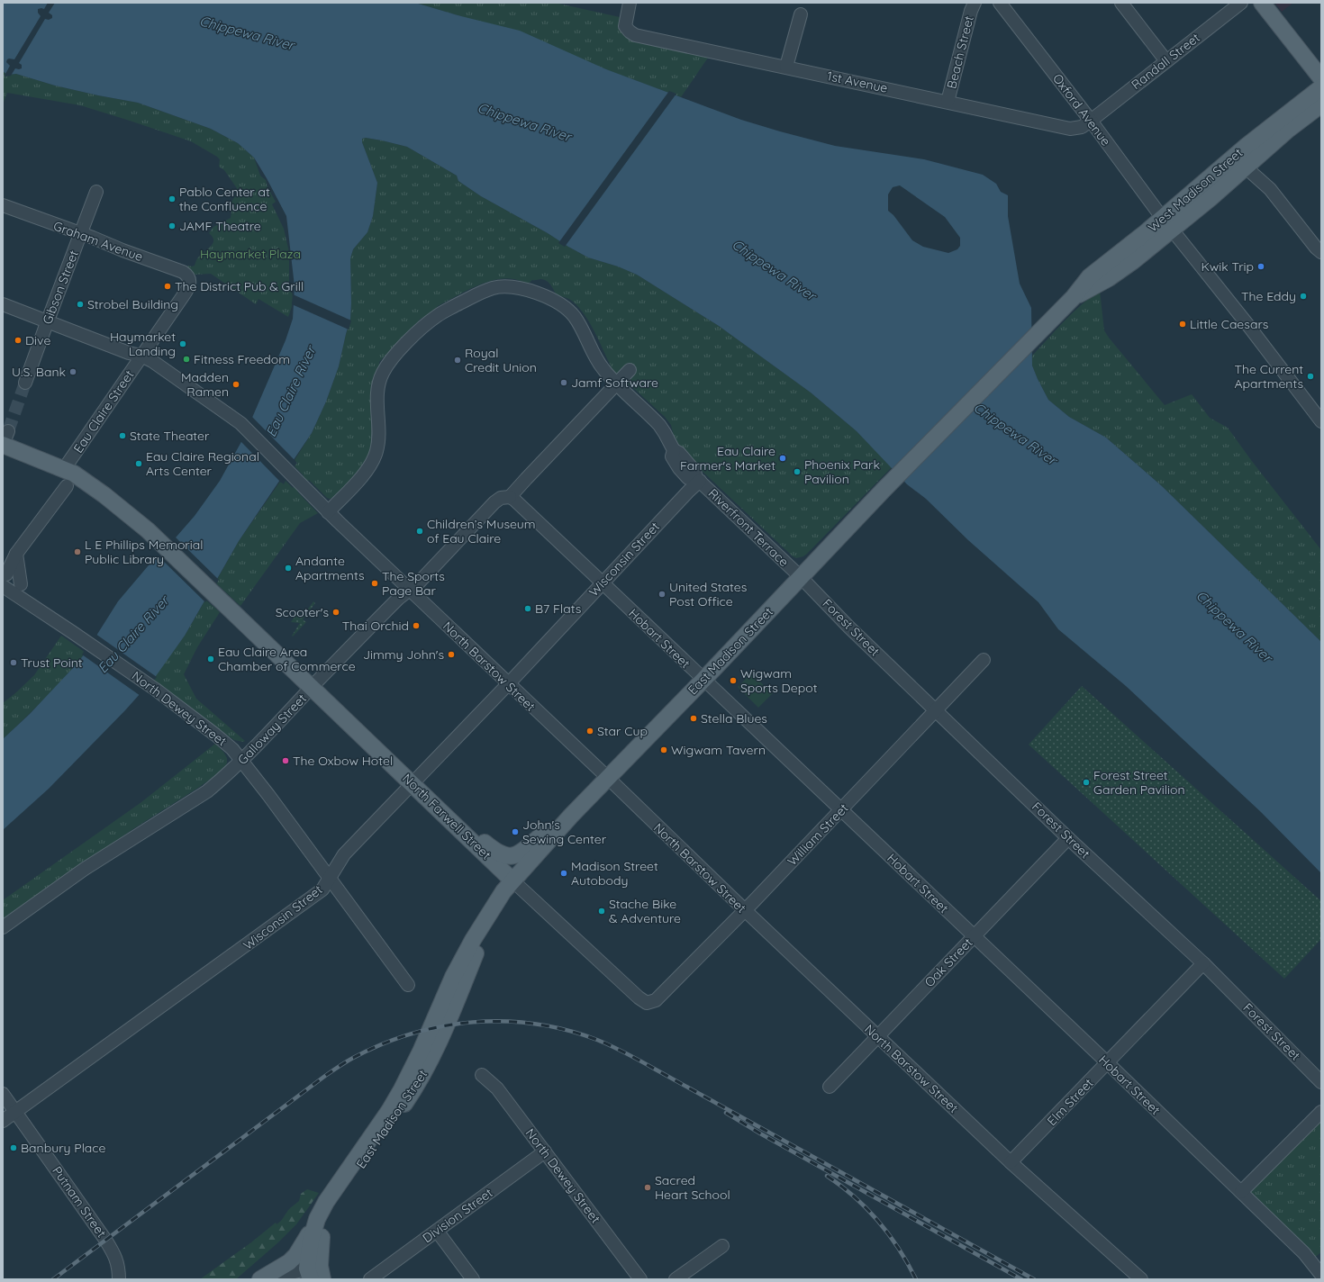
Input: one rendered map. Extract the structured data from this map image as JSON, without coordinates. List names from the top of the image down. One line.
{"streets":{"main road":["West Madison Street","East Madison Street","North Farwell Street"],"street":["Beach Street","Randall Street","1st Avenue","Oxford Avenue","Graham Avenue","Gibson Street","Eau Claire Street","Riverfront Terrace","Wisconsin Street","Forest Street","Hobart Street","North Barstow Street","North Dewey Street","Galloway Street","William Street","Oak Street","Elm Street","Putnam Street","Division Street"]},"crossings":[["Beach Street","1st Avenue"],["Randall Street","1st Avenue"],["Randall Street","Oxford Avenue"],["1st Avenue","Oxford Avenue"],["Oxford Avenue","West Madison Street"],["West Madison Street","East Madison Street"],["Graham Avenue","Gibson Street"],["Graham Avenue","Eau Claire Street"],["Gibson Street","North Barstow Street"],["Eau Claire Street","North Barstow Street"],["Eau Claire Street","North Farwell Street"],["Riverfront Terrace","Wisconsin Street"],["Riverfront Terrace","Forest Street"],["Riverfront Terrace","East Madison Street"],["Riverfront Terrace","North Barstow Street"],["Wisconsin Street","Hobart Street"],["Wisconsin Street","North Barstow Street"],["Wisconsin Street","North Dewey Street"],["Wisconsin Street","North Farwell Street"],["Wisconsin Street","Putnam Street"],["Forest Street","East Madison Street"],["Forest Street","William Street"],["Forest Street","Oak Street"],["Forest Street","Elm Street"],["Hobart Street","East Madison Street"],["Hobart Street","Galloway Street"],["Hobart Street","William Street"],["Hobart Street","Oak Street"],["Hobart Street","Elm Street"],["East Madison Street","North Barstow Street"],["East Madison Street","North Farwell Street"],["North Barstow Street","Galloway Street"],["North Barstow Street","William Street"],["North Barstow Street","Oak Street"],["North Barstow Street","Elm Street"],["North Dewey Street","Galloway Street"],["North Dewey Street","Division Street"],["Galloway Street","North Farwell Street"],["North Farwell Street","William Street"]],"water":["Chippewa River","Eau Claire River"],"parks":["Haymarket Plaza"],"places":["Pablo Center at the Confluence","JAMF Theatre","Kwik Trip","The District Pub & Grill","The Eddy","Strobel Building","Little Caesars","Dive","Haymarket Landing","Fitness Freedom","Royal Credit Union","U.S. Bank","The Current Apartments","Jamf Software","Madden Ramen","State Theater","Eau Claire Farmer's Market","Eau Claire Regional Arts Center","Phoenix Park Pavilion","Children’s Museum of Eau Claire","L E Phillips Memorial Public Library","Andante Apartments","The Sports Page Bar","United States Post Office","B7 Flats","Scooter's","Thai Orchid","Jimmy John's","Eau Claire Area Chamber of Commerce","Trust Point","Wigwam Sports Depot","Stella Blues","Star Cup","Wigwam Tavern","The Oxbow Hotel","Forest Street Garden Pavilion","John's Sewing Center","Madison Street Autobody","Stache Bike & Adventure","Banbury Place","Sacred Heart School"]}
